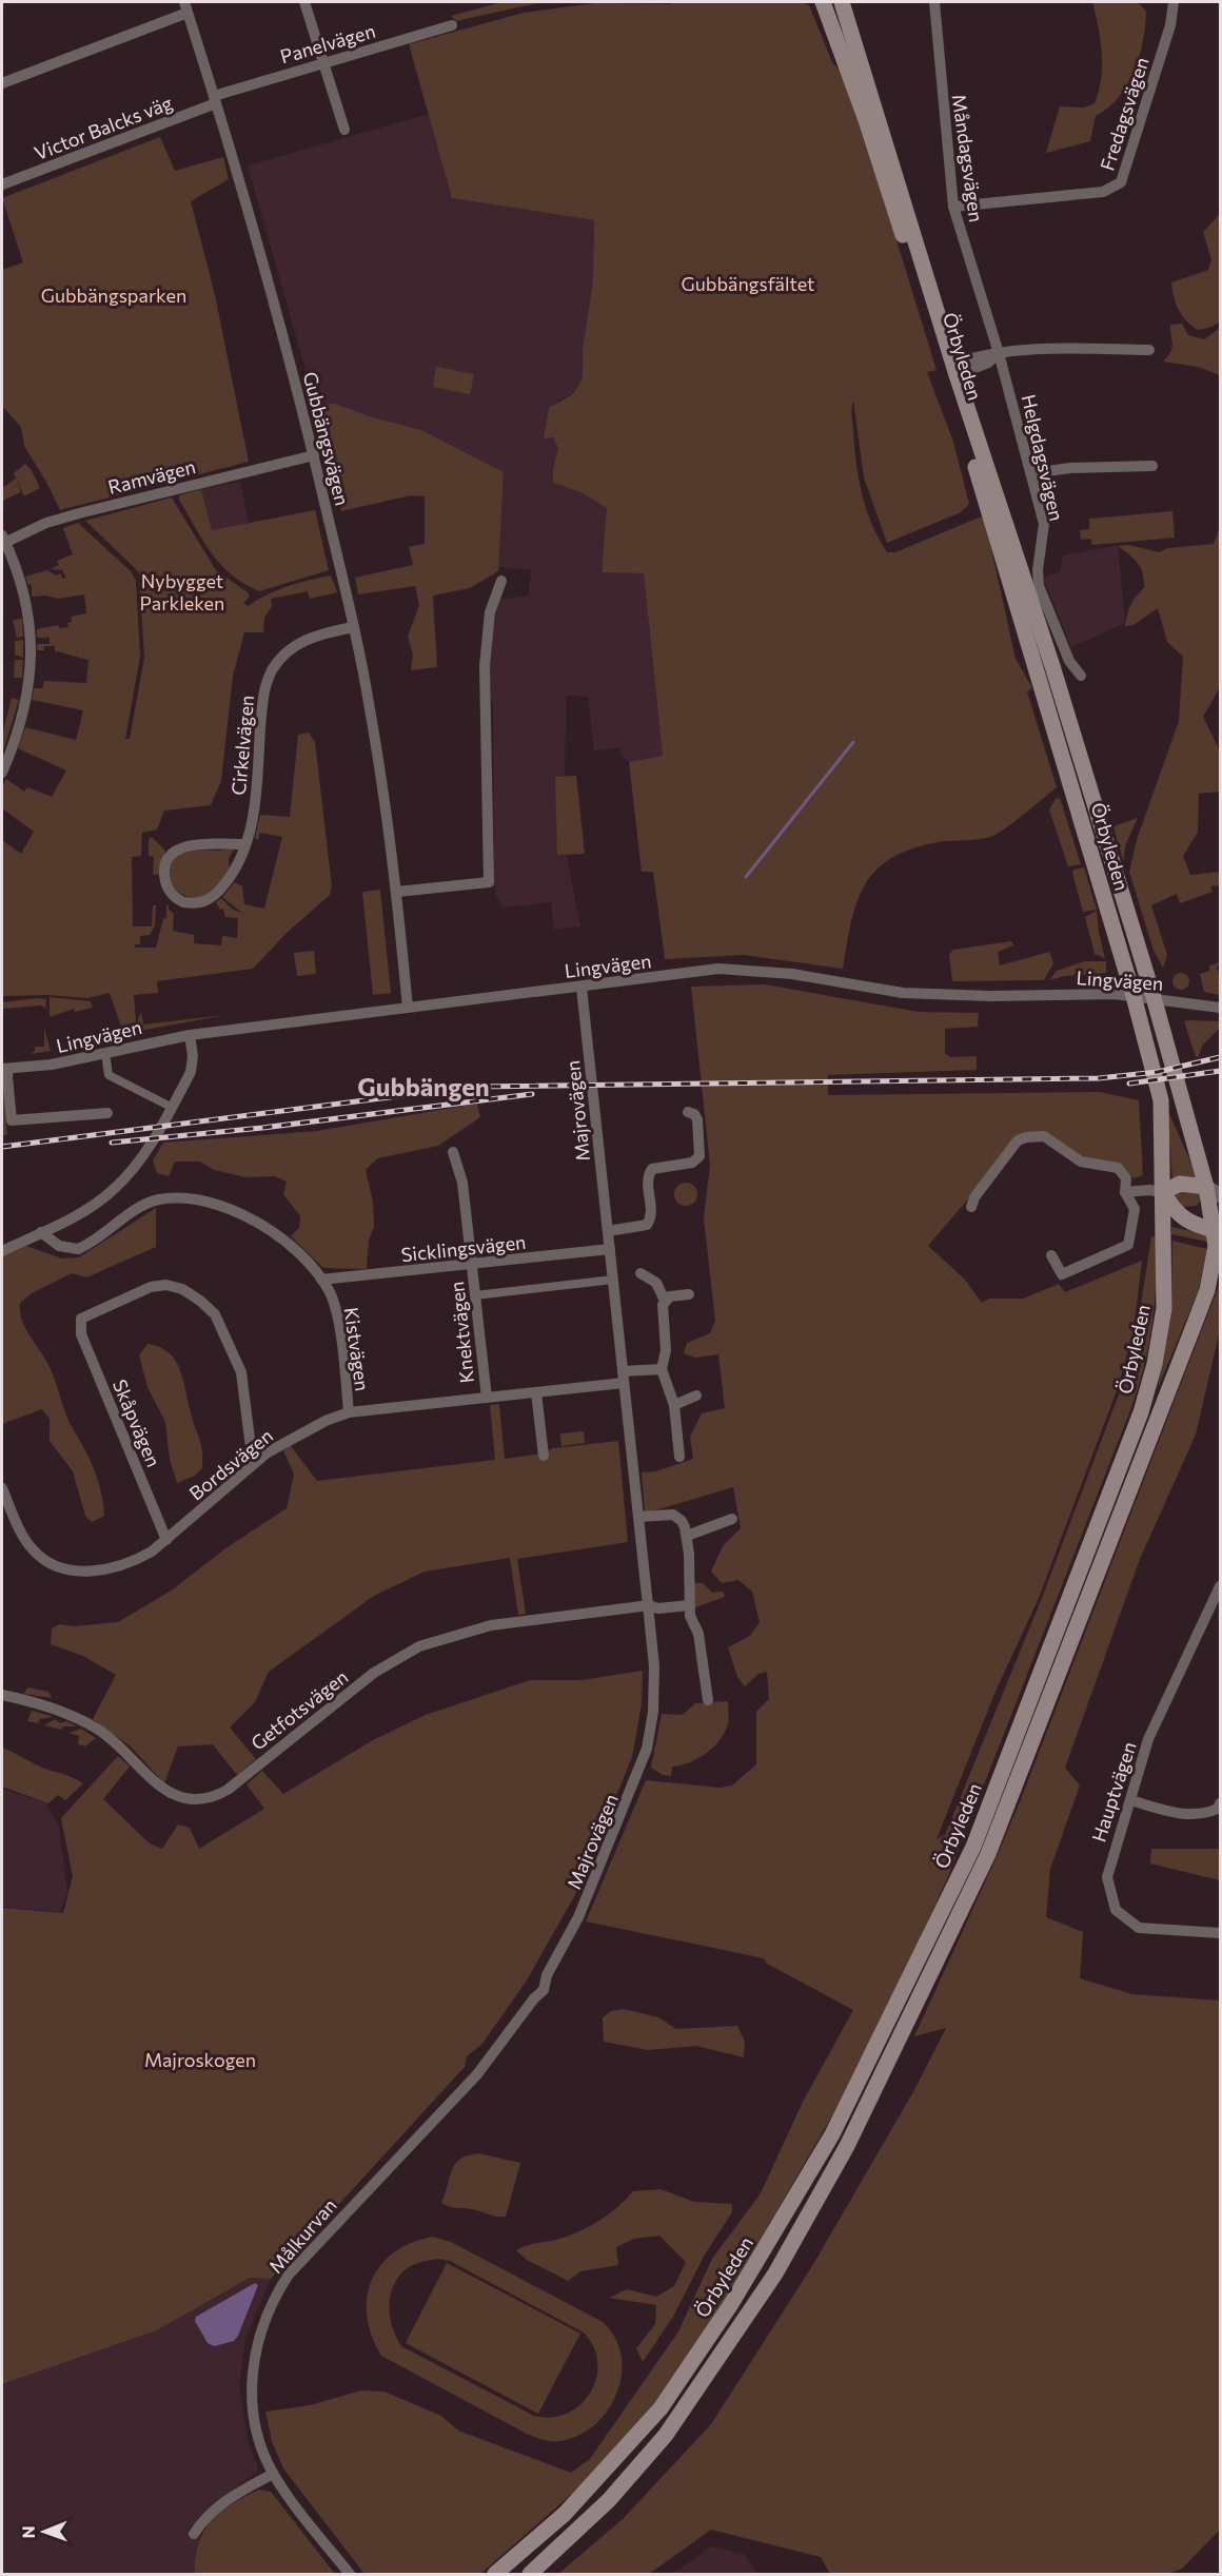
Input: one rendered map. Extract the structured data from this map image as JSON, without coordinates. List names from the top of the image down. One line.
{"streets":{"main road":["Örbyleden"],"street":["Panelvägen","Fredagsvägen","Victor Balcks väg","Måndagsvägen","Gubbängsvägen","Helgdagsvägen","Ramvägen","Cirkelvägen","Lingvägen","Majrovägen","Sicklingsvägen","Knektvägen","Kistvägen","Skåpvägen","Bordsvägen","Getfotsvägen","Hauptvägen","Målkurvan"]},"crossings":[["Panelvägen","Victor Balcks väg"],["Panelvägen","Gubbängsvägen"],["Fredagsvägen","Måndagsvägen"],["Victor Balcks väg","Gubbängsvägen"],["Måndagsvägen","Helgdagsvägen"],["Örbyleden","Lingvägen"],["Gubbängsvägen","Ramvägen"],["Gubbängsvägen","Cirkelvägen"],["Gubbängsvägen","Lingvägen"],["Lingvägen","Majrovägen"],["Majrovägen","Sicklingsvägen"],["Majrovägen","Bordsvägen"],["Majrovägen","Getfotsvägen"],["Majrovägen","Målkurvan"],["Sicklingsvägen","Knektvägen"],["Sicklingsvägen","Kistvägen"],["Knektvägen","Bordsvägen"],["Kistvägen","Bordsvägen"],["Skåpvägen","Bordsvägen"]],"districts":["Gubbängen"],"parks":["Gubbängsfältet","Gubbängsparken","Nybygget Parkleken","Majroskogen"],"north":"left"}
